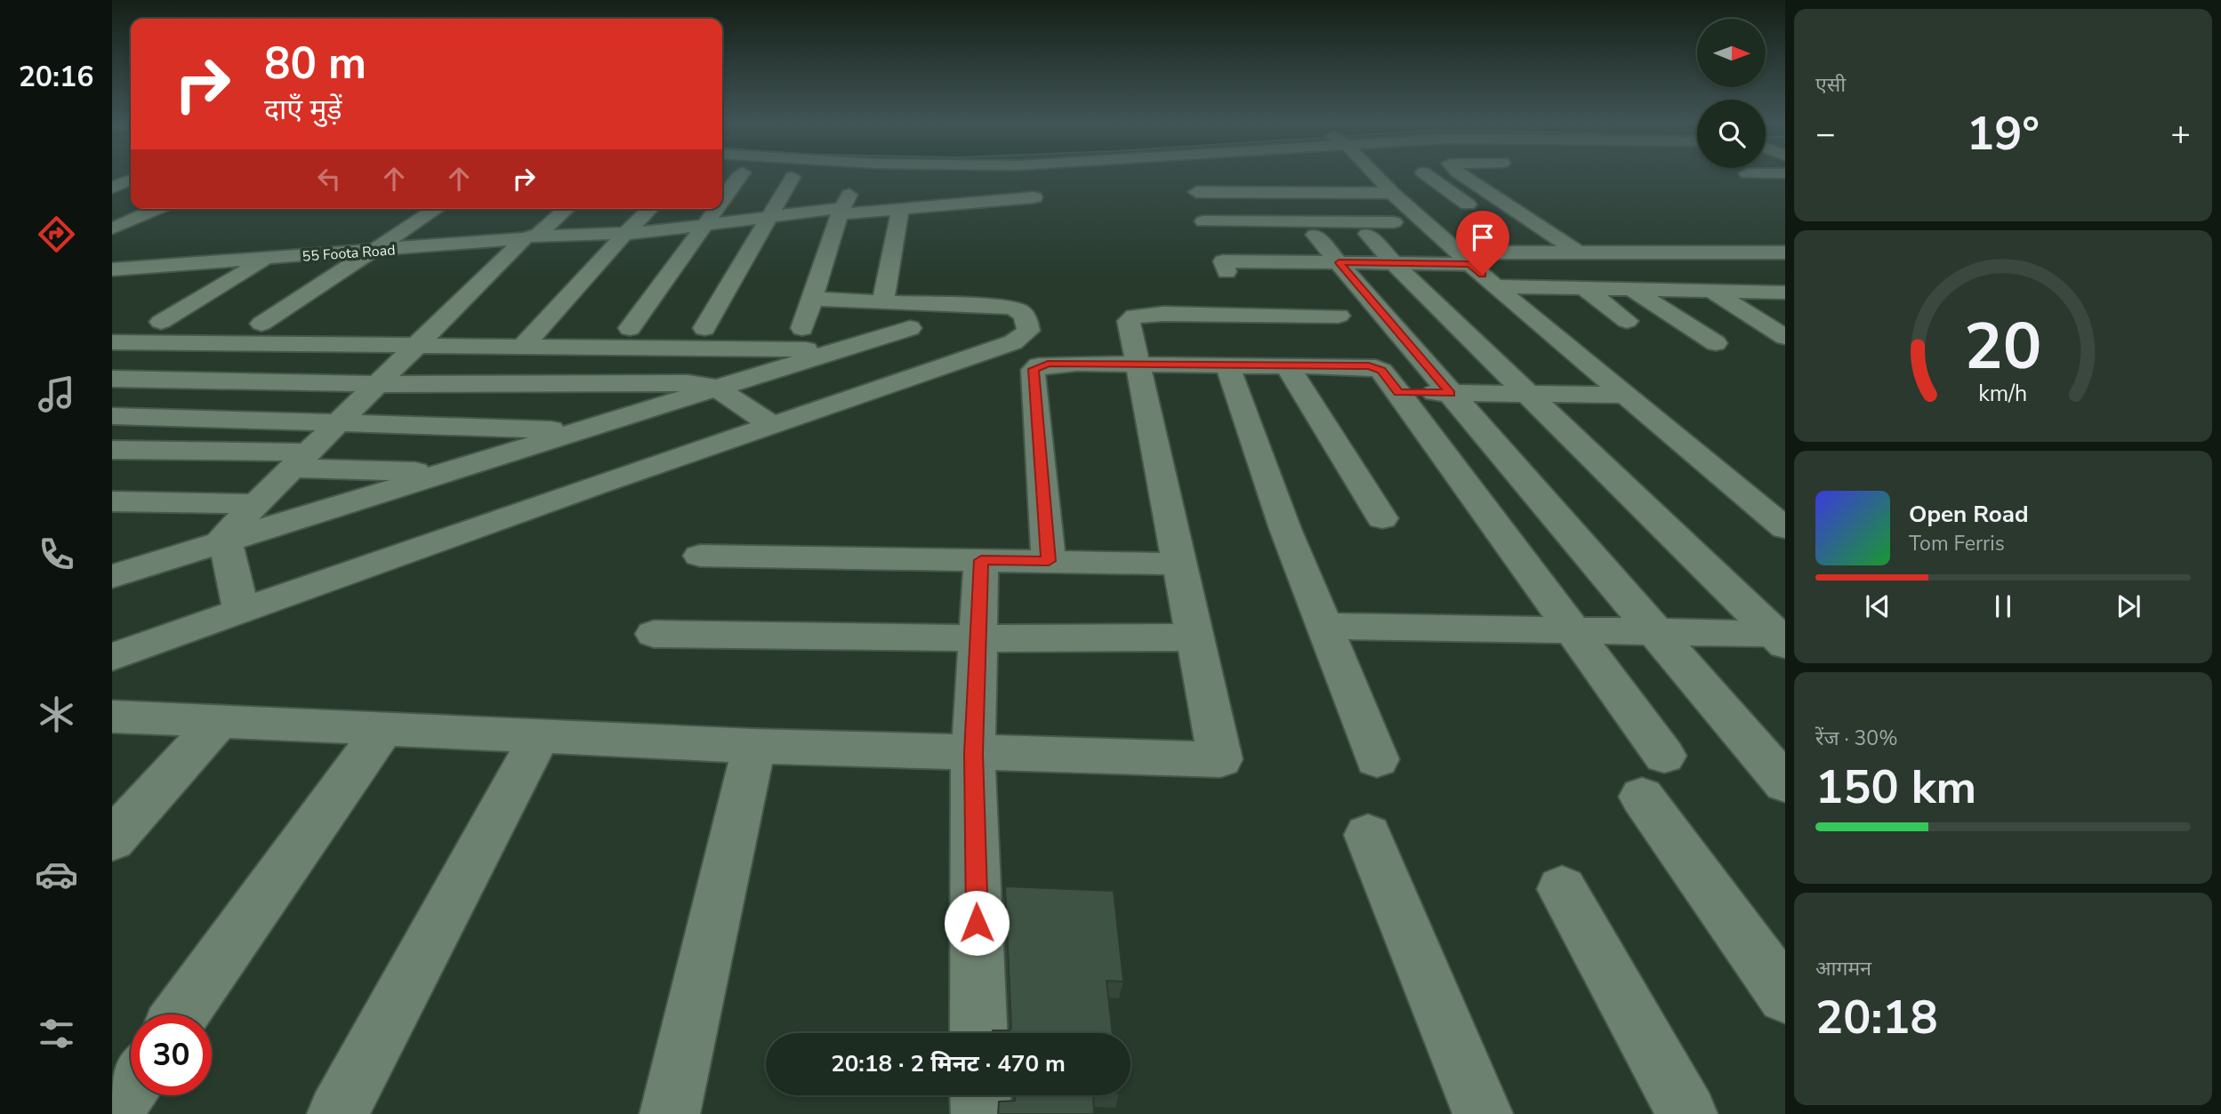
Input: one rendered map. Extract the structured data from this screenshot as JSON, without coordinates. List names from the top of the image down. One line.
{"streets":{"street":["55 Foota Road"]},"north":"right","page":{"tabs":"20:16","tile":["एसी",["रेंज · 30%","150 km"],["आगमन","20:18"]],"turn":["80 m","दाएँ मुड़ें"],"heat":["−","19°","+"],"song":["Open Road","Tom Ferris"],"limit":"30","trip":"20:18 · 2 मिनट · 470 m","gauge":["20","km/h"]}}
